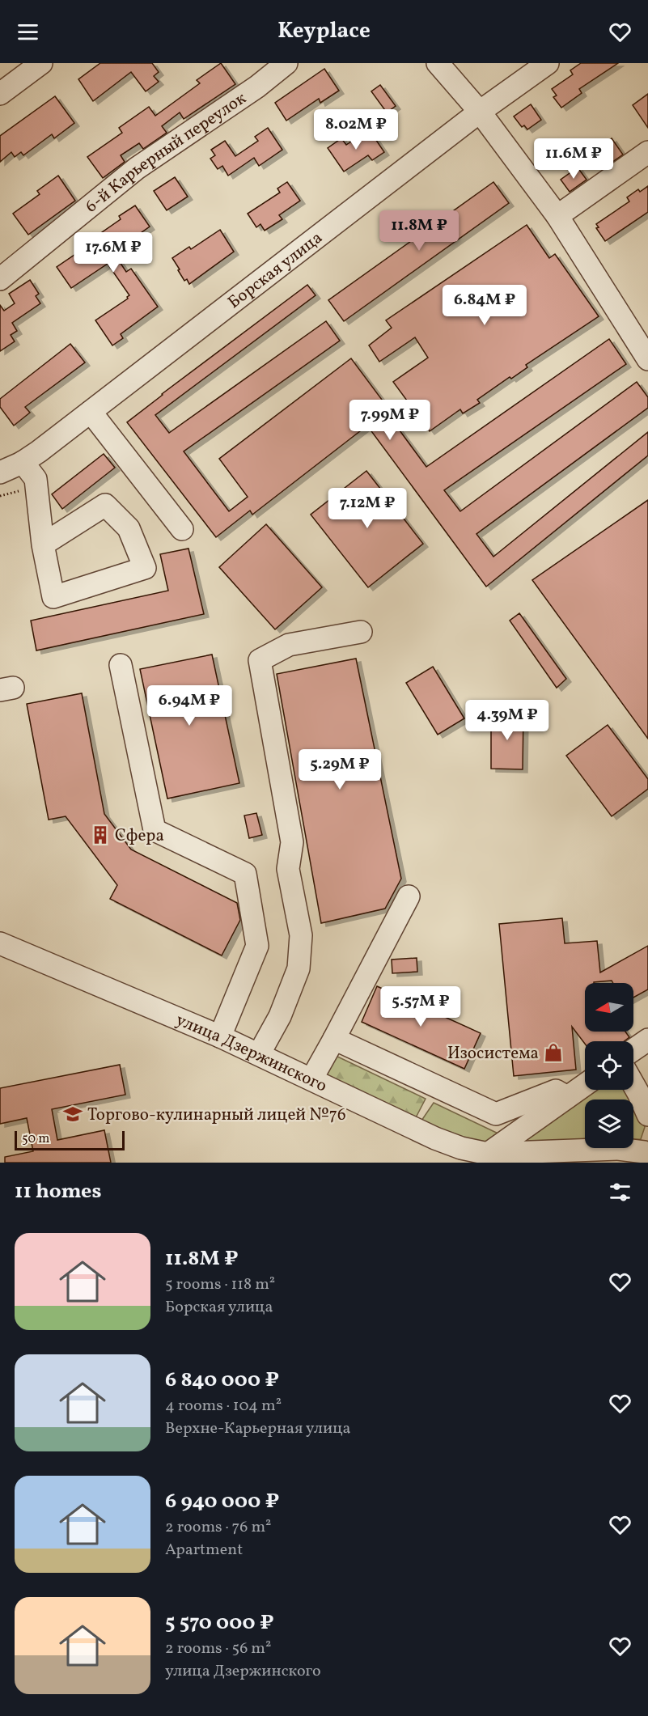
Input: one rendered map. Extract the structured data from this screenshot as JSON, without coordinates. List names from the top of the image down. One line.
{"streets":{"street":["6-й Карьерный переулок","Борская улица","улица Дзержинского"]},"places":{"building":["Сфера"],"shop":["Изосистема"],"school or university":["Торгово-кулинарный лицей №76"]},"scale_bar":"50 m","north":"left","page":{"header":"Keyplace","price":["8.02M ₽","11.6M ₽","11.8M ₽","17.6M ₽","6.84M ₽","7.99M ₽","7.12M ₽","6.94M ₽","4.39M ₽","5.29M ₽","5.57M ₽"],"scale":"50 m","heading":"11 homes","list":[{"name":"11.8M ₽","note":"5 rooms · 118 m² · Борская улица"},{"name":"6 840 000 ₽","note":"4 rooms · 104 m² · Верхне-Карьерная улица"},{"name":"6 940 000 ₽","note":"2 rooms · 76 m² · Apartment"},{"name":"5 570 000 ₽","note":"2 rooms · 56 m² · улица Дзержинского"}]}}
